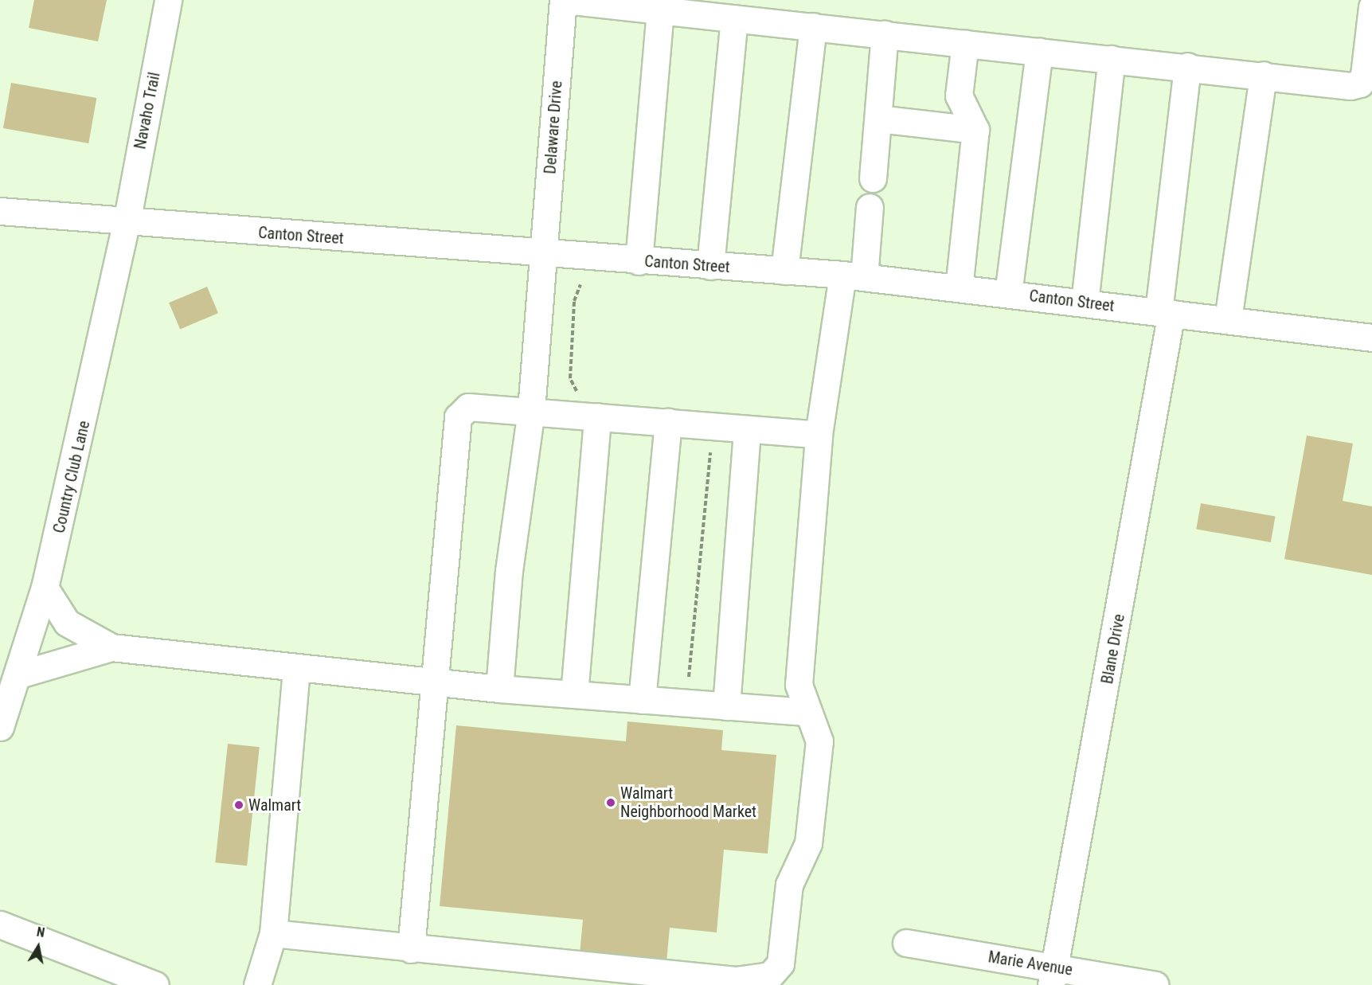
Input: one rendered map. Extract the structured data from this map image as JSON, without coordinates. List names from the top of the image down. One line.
{"streets":{"main road":["Navaho Trail","Delaware Drive","Canton Street","Country Club Lane","Blane Drive","Marie Avenue"]},"crossings":[["Navaho Trail","Canton Street"],["Navaho Trail","Country Club Lane"],["Delaware Drive","Canton Street"],["Canton Street","Country Club Lane"],["Canton Street","Blane Drive"],["Blane Drive","Marie Avenue"]],"places":["Walmart Neighborhood Market","Walmart"],"north":"top"}
